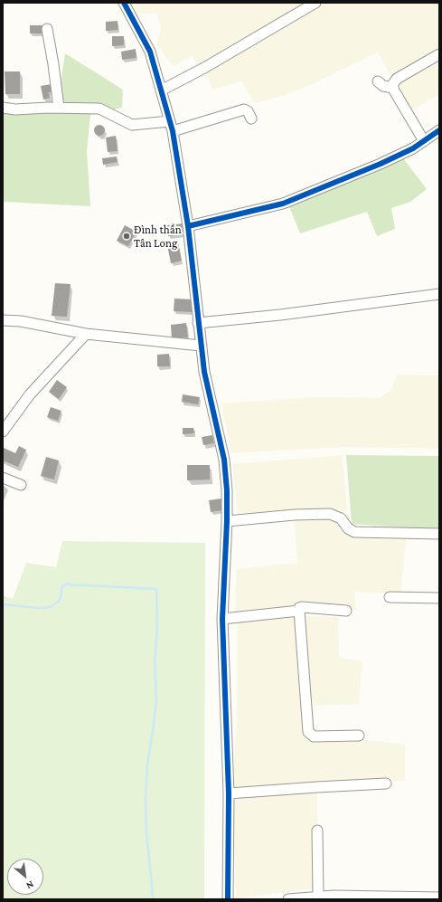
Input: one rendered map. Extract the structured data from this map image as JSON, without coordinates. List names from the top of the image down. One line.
{"places":["Đình thần Tân Long"],"north":"bottom right"}
